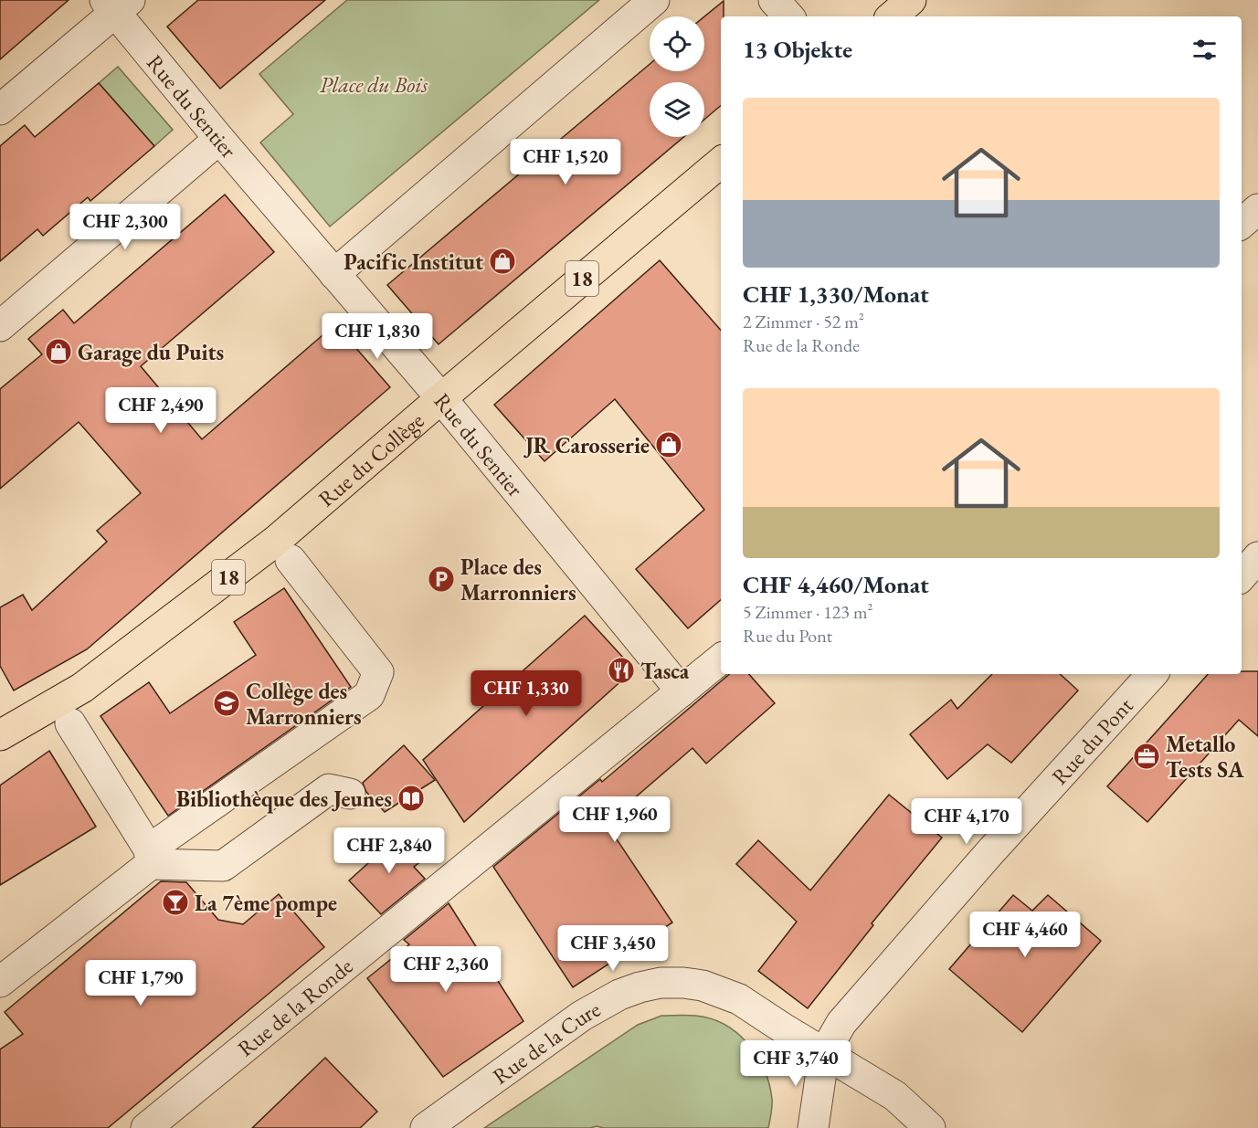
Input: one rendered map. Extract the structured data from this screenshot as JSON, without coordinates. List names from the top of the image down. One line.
{"streets":{"main road":["18","Rue du Collège"],"street":["Rue du Sentier","Rue du Pont","Rue de la Ronde","Rue de la Cure"]},"crossings":[["Rue du Sentier","Rue du Collège"],["Rue du Sentier","Rue de la Ronde"],["Rue du Pont","Rue de la Cure"]],"parks":["Place du Bois"],"places":{"shop":["Pacific Institut","Garage du Puits","JR Carosserie"],"parking":["Place des Marronniers"],"restaurant":["Tasca"],"school or university":["Collège des Marronniers"],"office":["Metallo Tests SA"],"library":["Bibliothèque des Jeunes"],"bar":["La 7ème pompe"]},"page":{"heading":"13 Objekte","list":[{"name":"CHF 1,330/Monat","note":"2 Zimmer · 52 m² · Rue de la Ronde"},{"name":"CHF 4,460/Monat","note":"5 Zimmer · 123 m² · Rue du Pont"}],"price":["CHF 1,520","CHF 2,300","CHF 1,830","CHF 2,490","CHF 1,330","CHF 1,960","CHF 4,170","CHF 2,840","CHF 4,460","CHF 3,450","CHF 2,360","CHF 1,790","CHF 3,740"]}}
